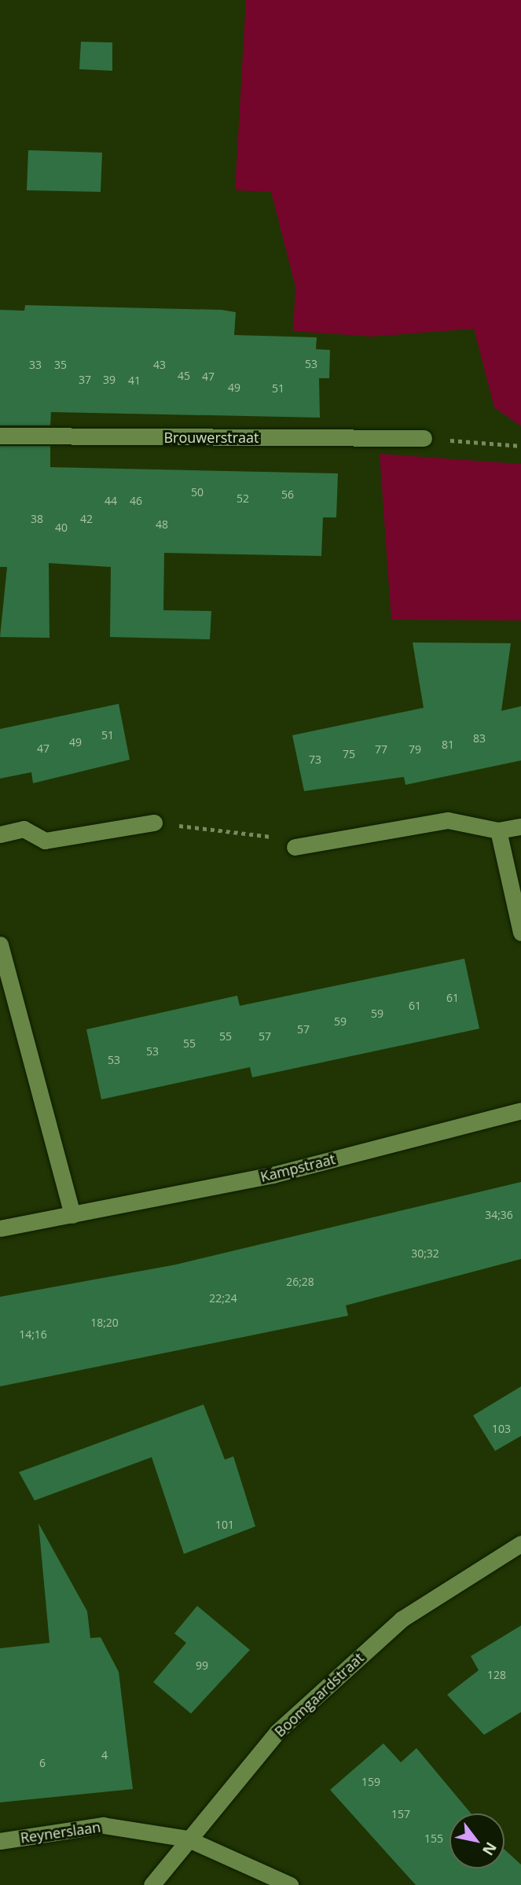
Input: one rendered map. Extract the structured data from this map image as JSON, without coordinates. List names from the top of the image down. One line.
{"streets":{"street":["Brouwerstraat","Kampstraat","Boomgaardstraat","Reynerslaan"]},"crossings":[["Boomgaardstraat","Reynerslaan"]],"house_numbers":["53","33","35","43","45","47","37","39","41","49","51","50","56","52","44","46","38","42","48","40","51","83","49","81","47","77","79","75","73","61","61","59","59","57","55","57","55","53","53","34;36","30;32","26;28","22;24","18;20","14;16","103","101","99","128","4","6","159","157","155"],"north":"bottom right"}
